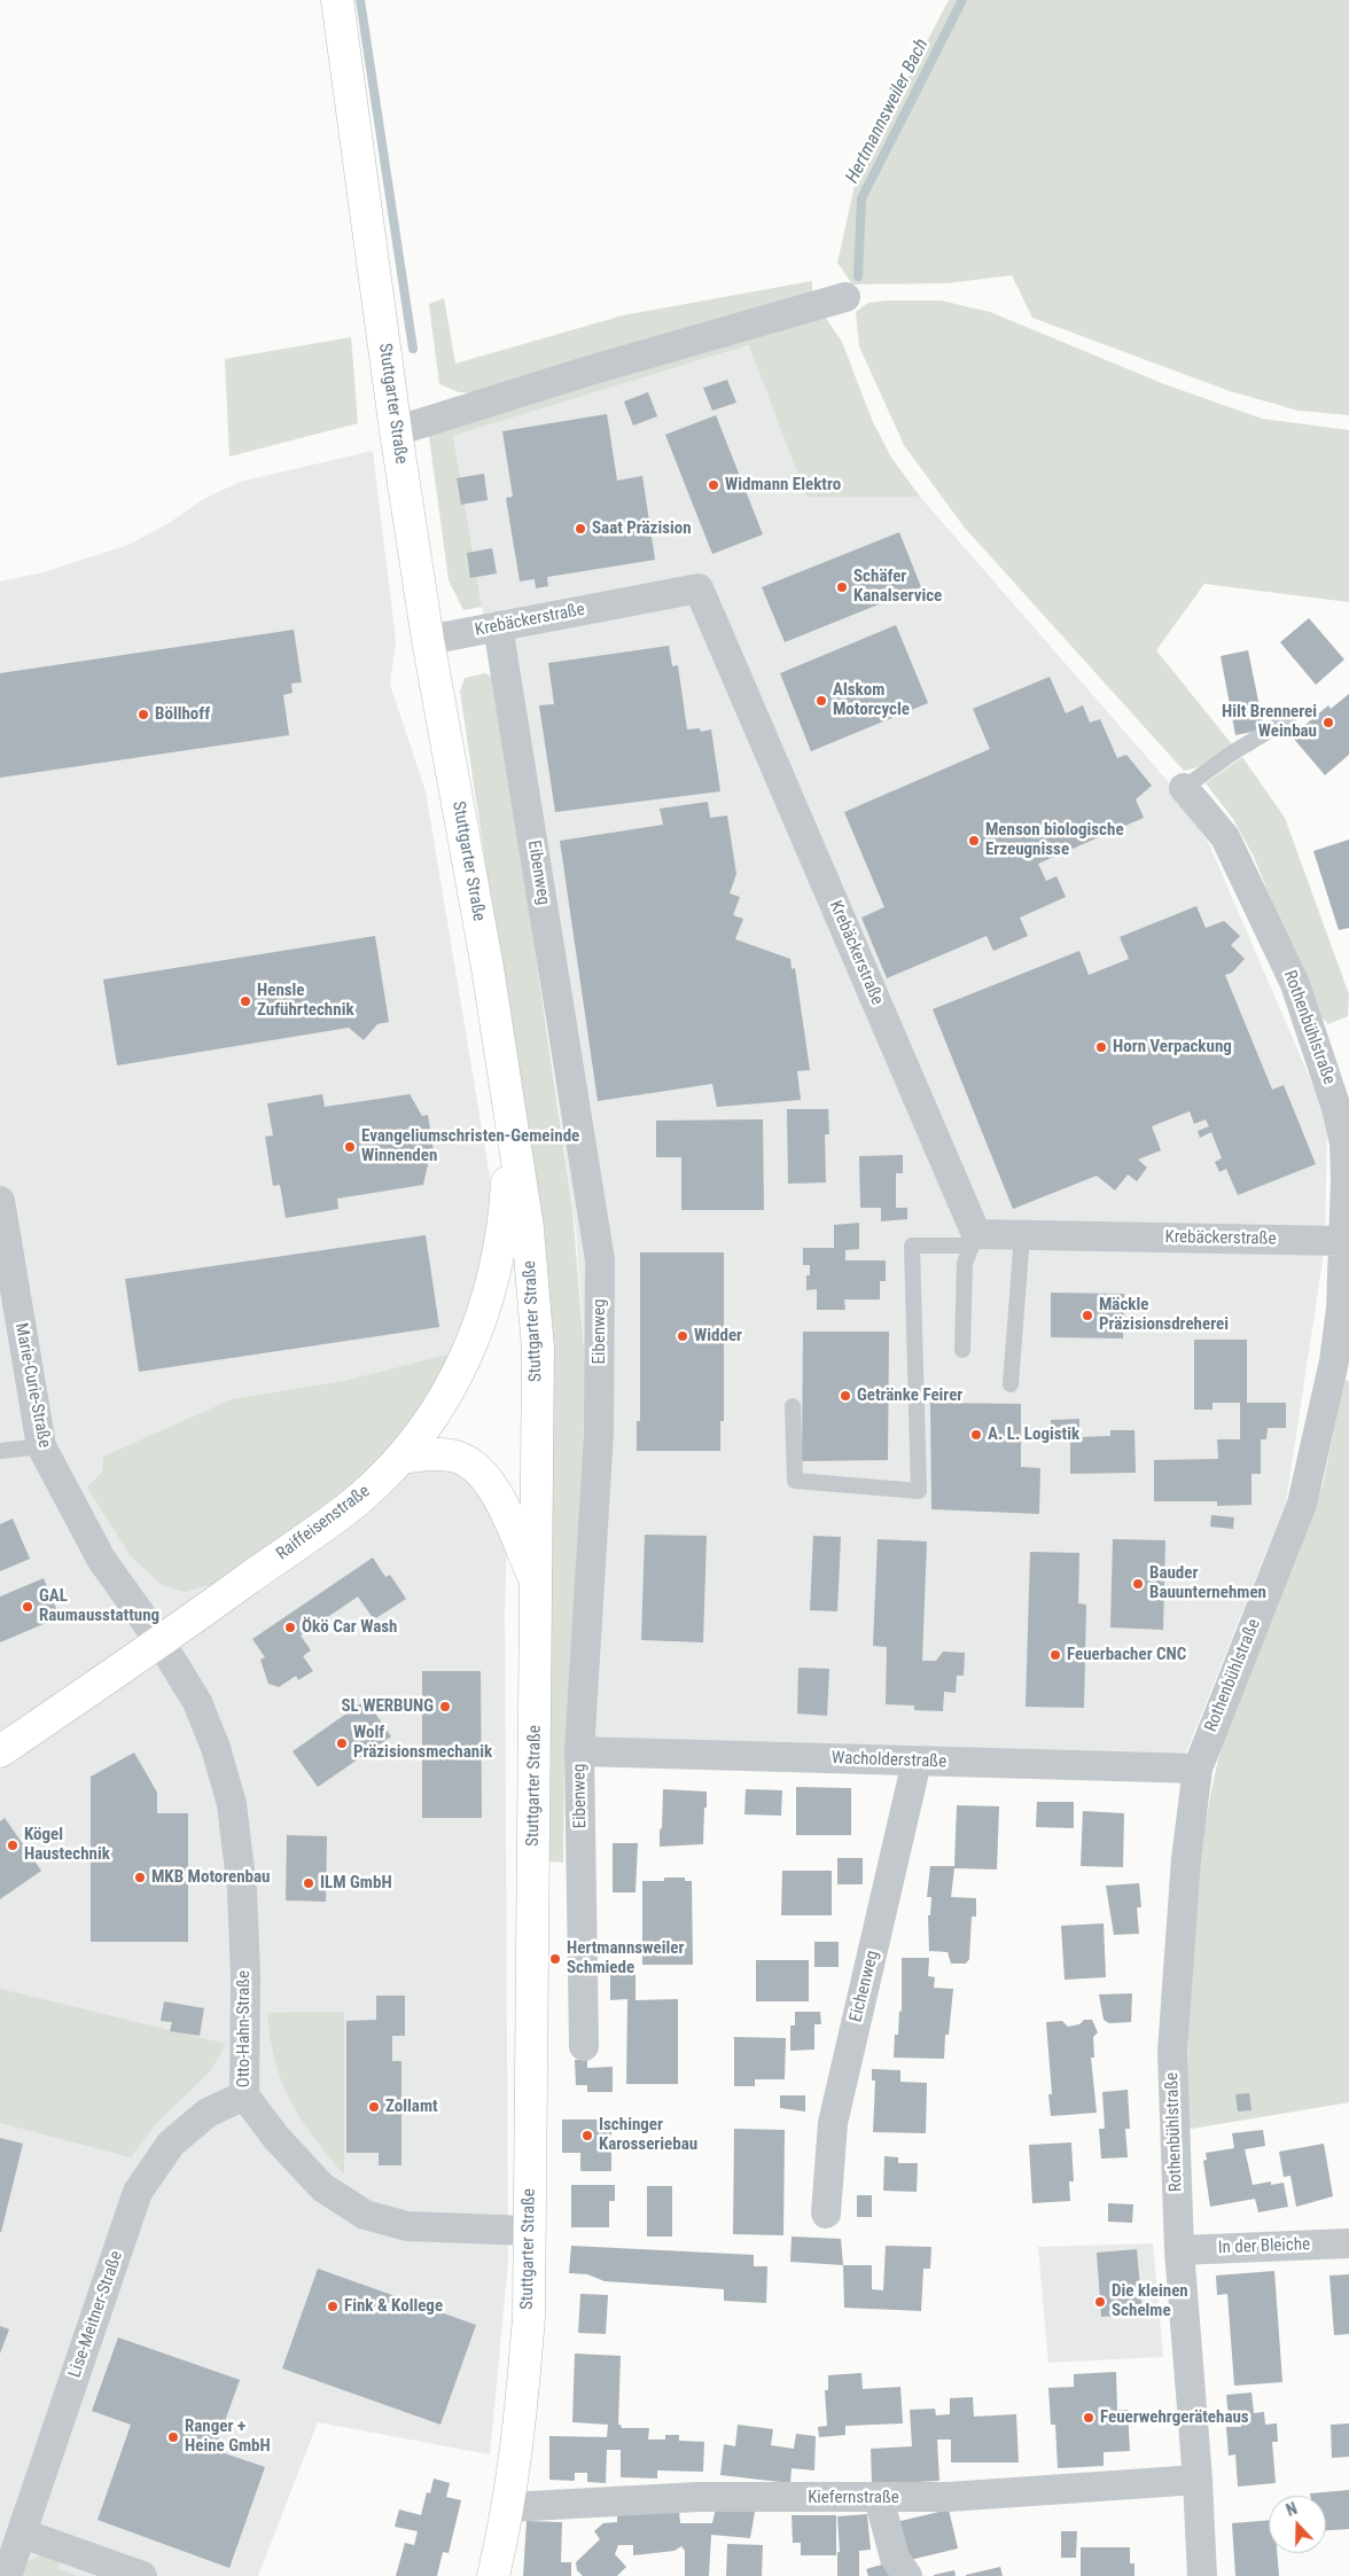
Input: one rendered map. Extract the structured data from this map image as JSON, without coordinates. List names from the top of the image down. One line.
{"streets":{"main road":["Stuttgarter Straße","Raiffeisenstraße"],"street":["Krebäckerstraße","Eibenweg","Rothenbühlstraße","Marie-Curie-Straße","Wacholderstraße","Eichenweg","Otto-Hahn-Straße","In der Bleiche","Lise-Meitner-Straße","Kiefernstraße"]},"crossings":[["Stuttgarter Straße","Krebäckerstraße"],["Stuttgarter Straße","Raiffeisenstraße"],["Stuttgarter Straße","Otto-Hahn-Straße"],["Stuttgarter Straße","Kiefernstraße"],["Krebäckerstraße","Eibenweg"],["Krebäckerstraße","Rothenbühlstraße"],["Eibenweg","Wacholderstraße"],["Rothenbühlstraße","Wacholderstraße"],["Rothenbühlstraße","In der Bleiche"],["Rothenbühlstraße","Kiefernstraße"],["Marie-Curie-Straße","Raiffeisenstraße"],["Marie-Curie-Straße","Otto-Hahn-Straße"],["Raiffeisenstraße","Otto-Hahn-Straße"],["Wacholderstraße","Eichenweg"],["Otto-Hahn-Straße","Lise-Meitner-Straße"]],"water":["Hertmannsweiler Bach"],"places":["Widmann Elektro","Saat Präzision","Schäfer Kanalservice","Alskom Motorcycle","Böllhoff","Hilt Brennerei Weinbau","Menson biologische Erzeugnisse","Hensle Zuführtechnik","Horn Verpackung","Evangeliumschristen-Gemeinde Winnenden","Mäckle Präzisionsdreherei","Widder","Getränke Feirer","A. L. Logistik","Bauder Bauunternehmen","GAL Raumausstattung","Ökö Car Wash","Feuerbacher CNC","SL WERBUNG","Wolf Präzisionsmechanik","Kögel Haustechnik","MKB Motorenbau","ILM GmbH","Hertmannsweiler Schmiede","Zollamt","Ischinger Karosseriebau","Die kleinen Schelme","Fink & Kollege","Feuerwehrgerätehaus","Ranger + Heine GmbH"],"north":"top"}
